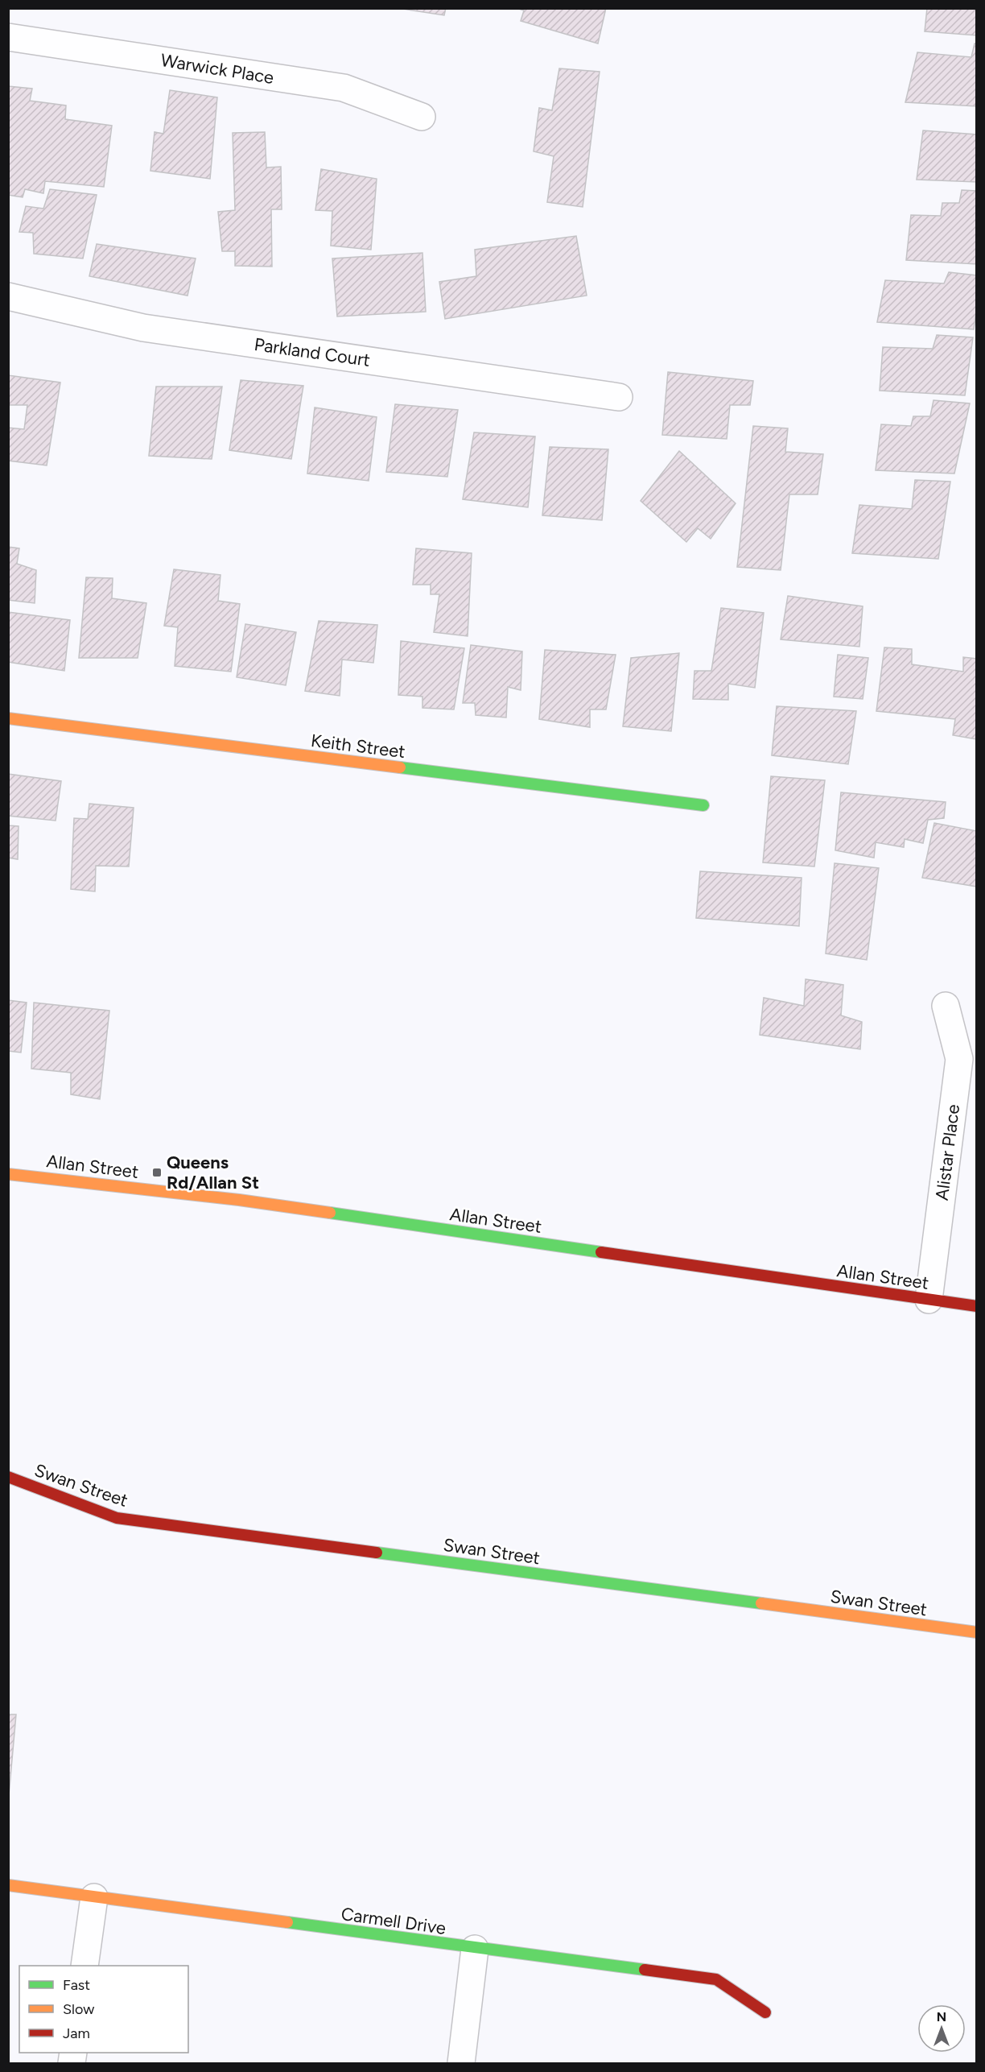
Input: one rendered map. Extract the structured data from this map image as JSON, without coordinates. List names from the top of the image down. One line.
{"streets":{"street":["Warwick Place","Parkland Court","Keith Street","Alistar Place","Allan Street","Swan Street","Carmell Drive"]},"crossings":[["Alistar Place","Allan Street"]],"places":{"transit":["Queens Rd/Allan St"]},"legend":["Fast","Slow","Jam"],"north":"top"}
